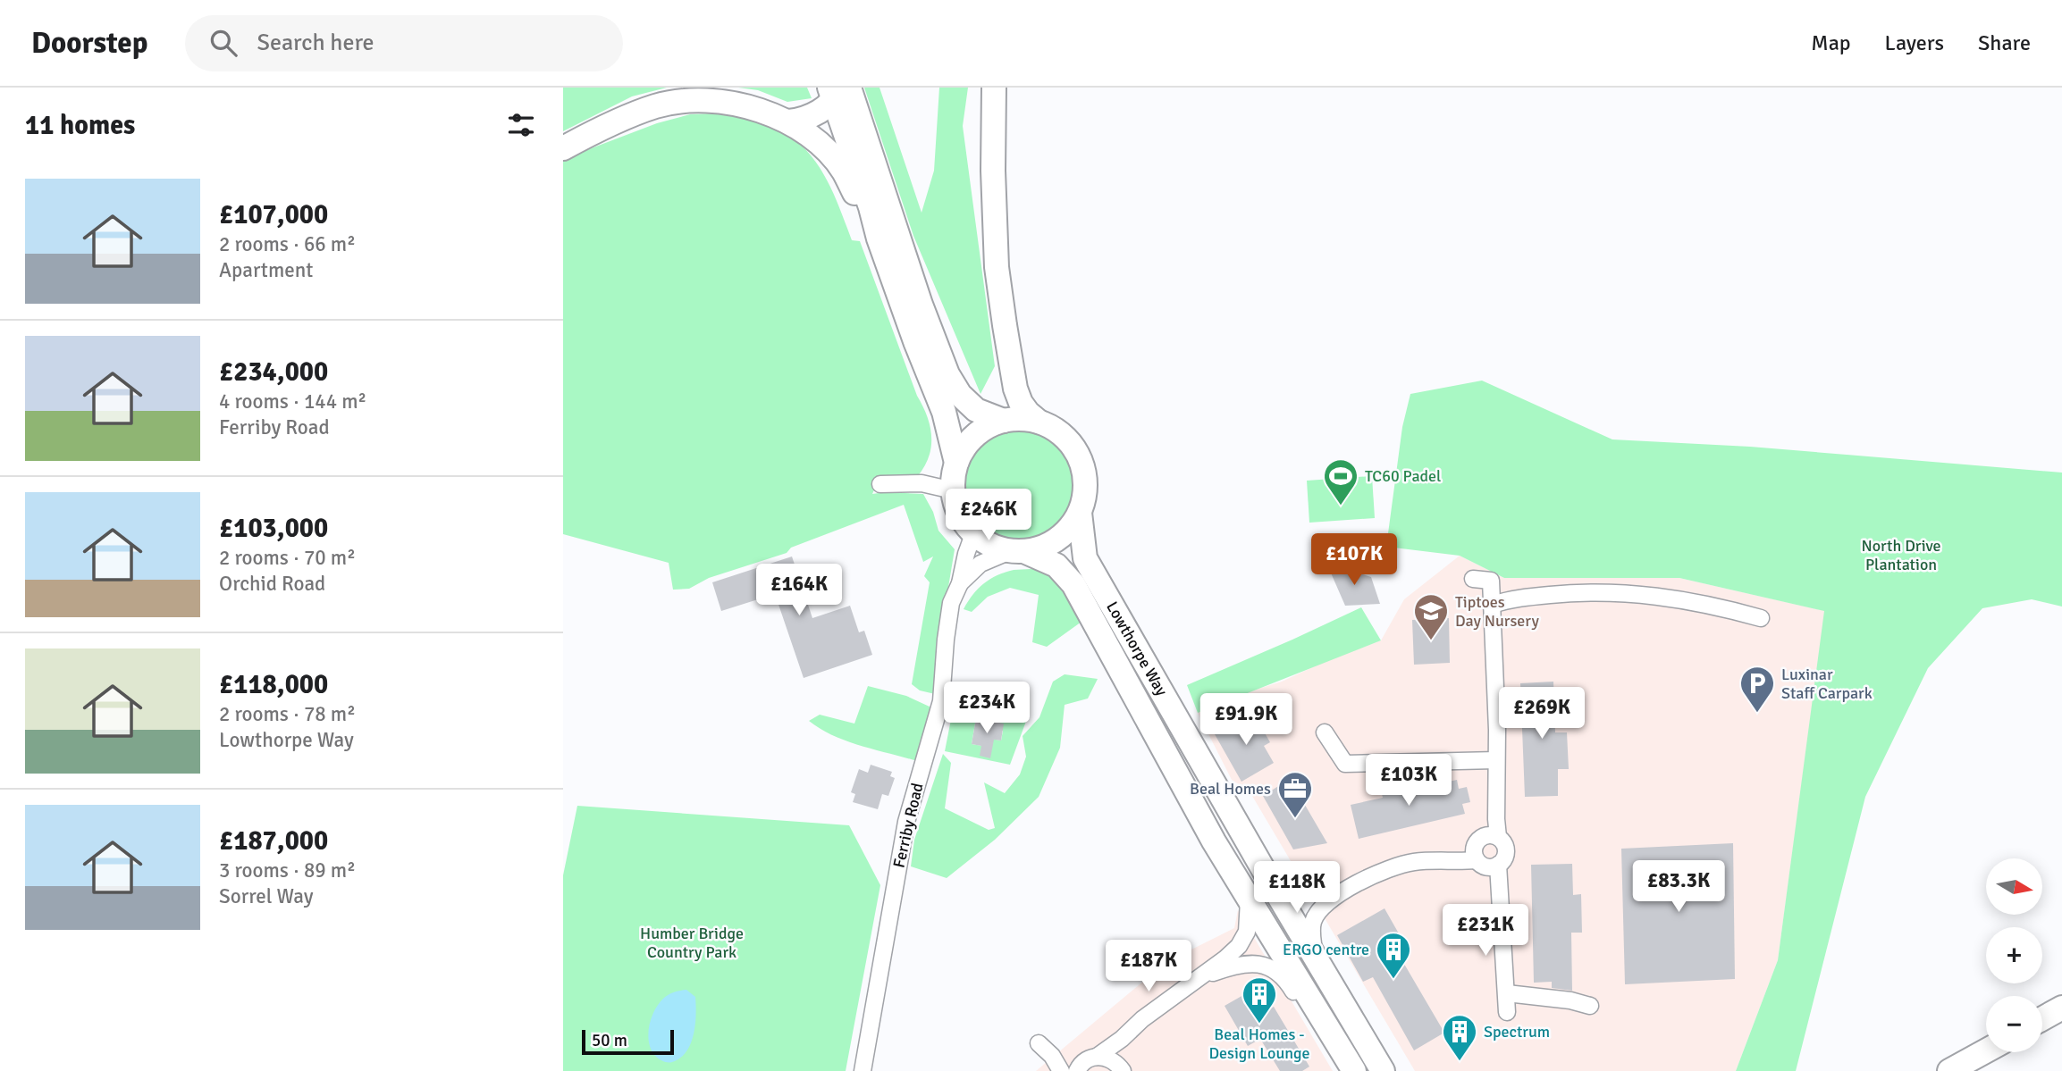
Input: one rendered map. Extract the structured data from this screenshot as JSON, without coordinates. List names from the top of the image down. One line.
{"streets":{"highway":["Lowthorpe Way"],"street":["Ferriby Road"]},"crossings":[["Lowthorpe Way","Ferriby Road"]],"parks":["North Drive Plantation","Humber Bridge Country Park"],"places":{"sports":["TC60 Padel"],"school or university":["Tiptoes Day Nursery"],"parking":["Luxinar Staff Carpark"],"office":["Beal Homes"],"building":["ERGO centre","Beal Homes - Design Lounge","Spectrum"]},"scale_bar":"50 m","north":"right","page":{"header":"Doorstep","search":"Search here","nav":["Map","Layers","Share"],"heading":"11 homes","list":[{"name":"£107,000","note":"2 rooms · 66 m² · Apartment"},{"name":"£234,000","note":"4 rooms · 144 m² · Ferriby Road"},{"name":"£103,000","note":"2 rooms · 70 m² · Orchid Road"},{"name":"£118,000","note":"2 rooms · 78 m² · Lowthorpe Way"},{"name":"£187,000","note":"3 rooms · 89 m² · Sorrel Way"}],"price":["£246K","£107K","£164K","£234K","£269K","£91.9K","£103K","£83.3K","£118K","£231K","£187K"],"map_buttons":["+","−"],"scale":"50 m"}}
